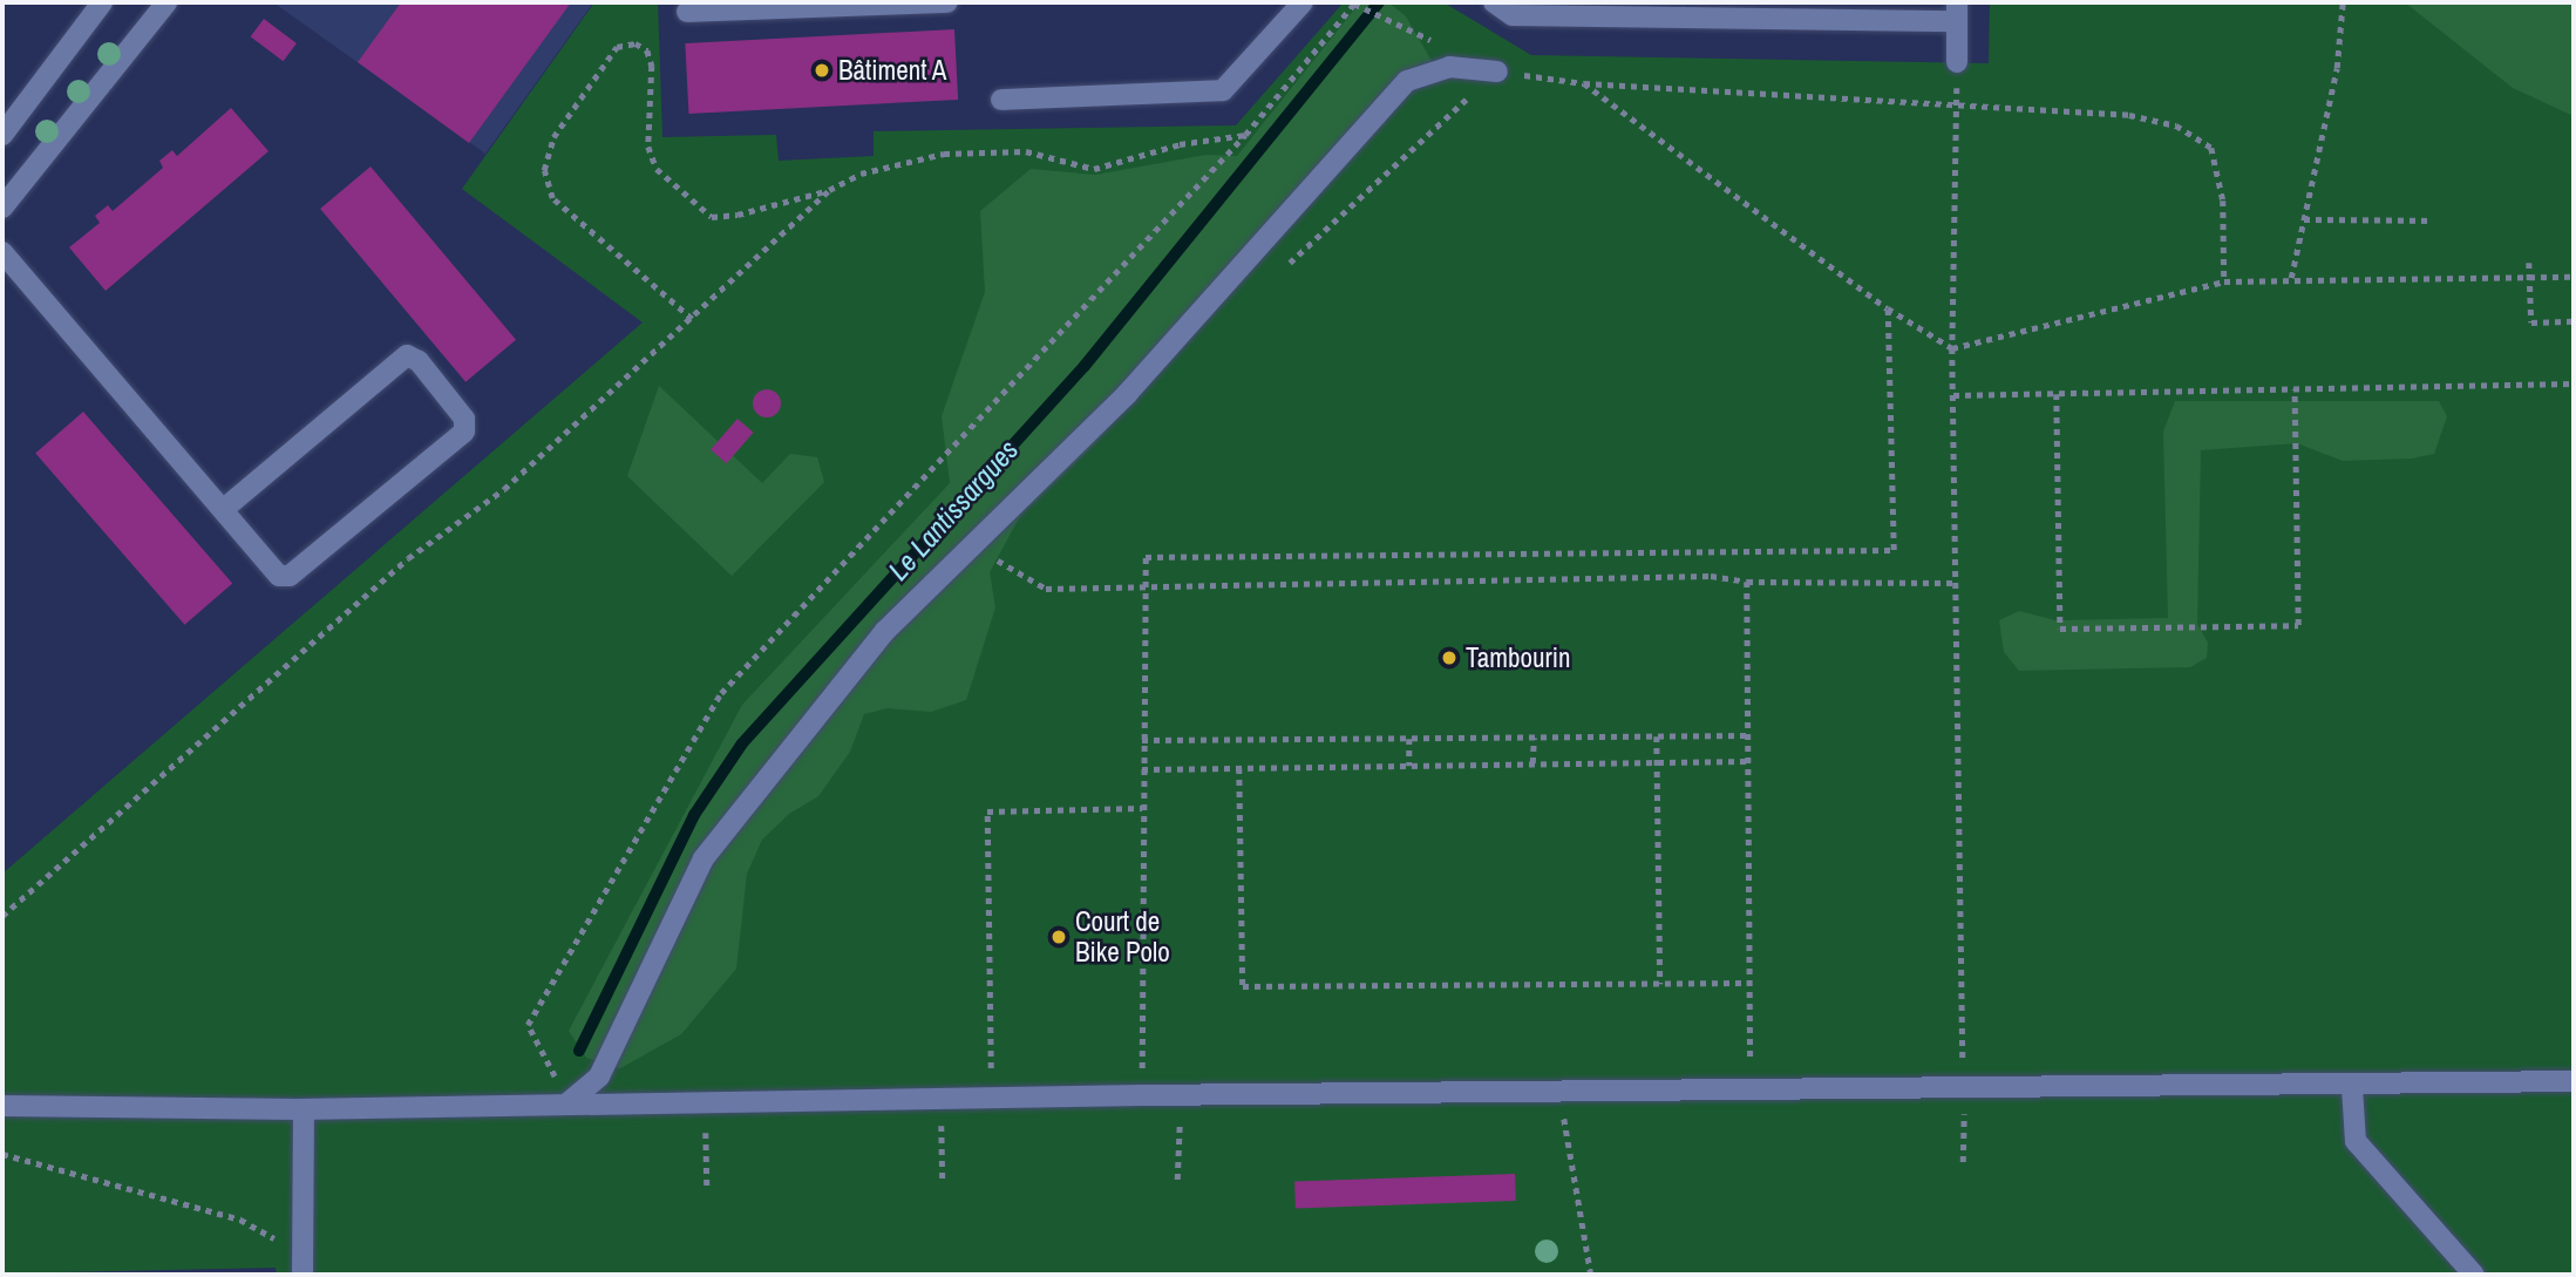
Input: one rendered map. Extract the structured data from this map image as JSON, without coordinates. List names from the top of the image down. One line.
{"water":["Le Lantissargues"],"places":["Bâtiment A","Tambourin","Court de Bike Polo"]}
